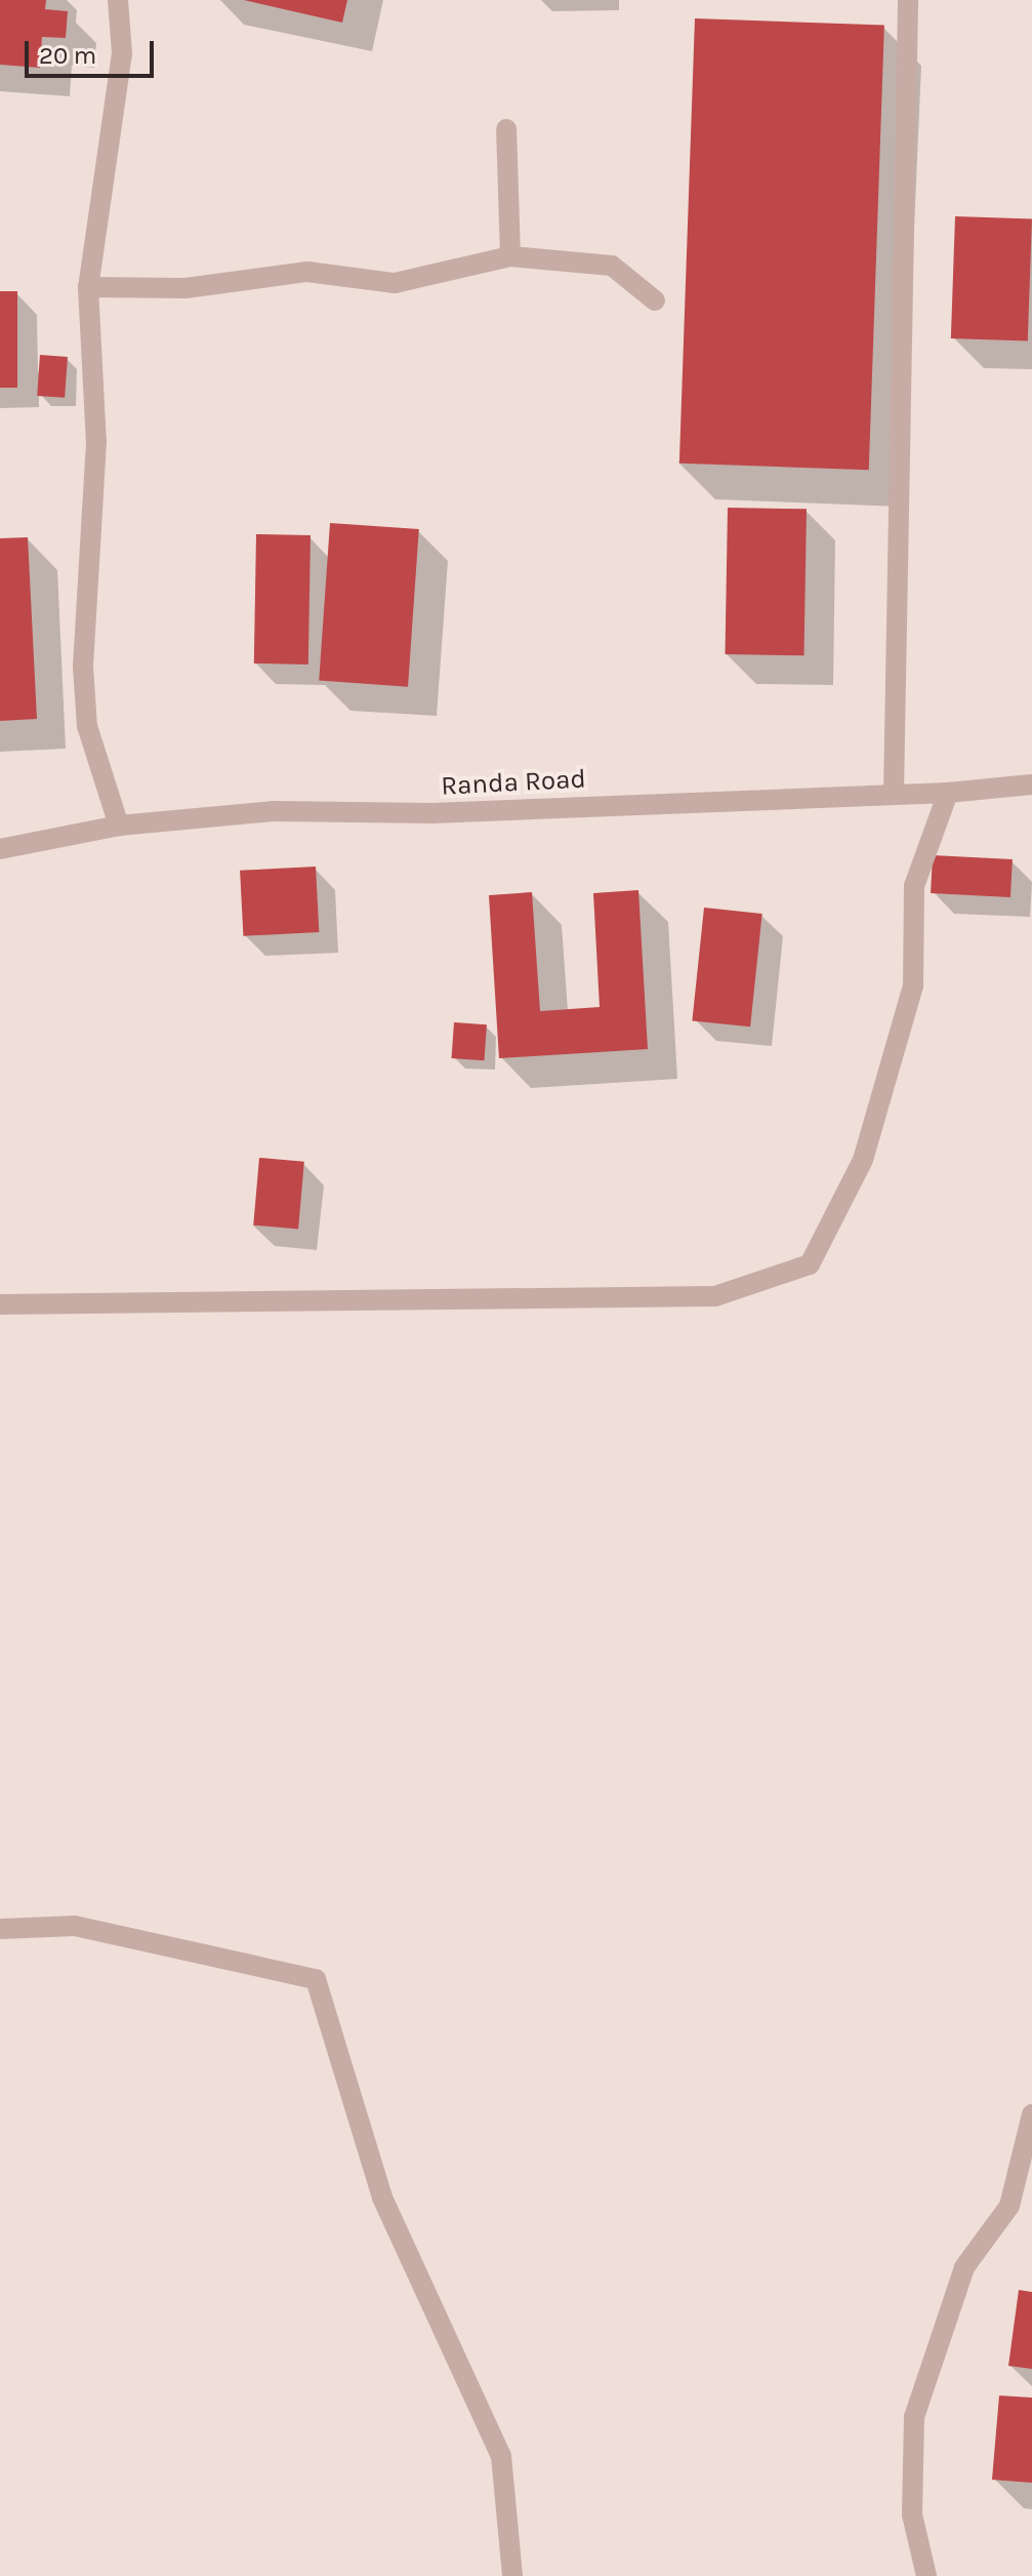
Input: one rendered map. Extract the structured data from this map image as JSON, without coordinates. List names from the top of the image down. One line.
{"streets":{"street":["Randa Road"]},"scale_bar":"20 m"}
